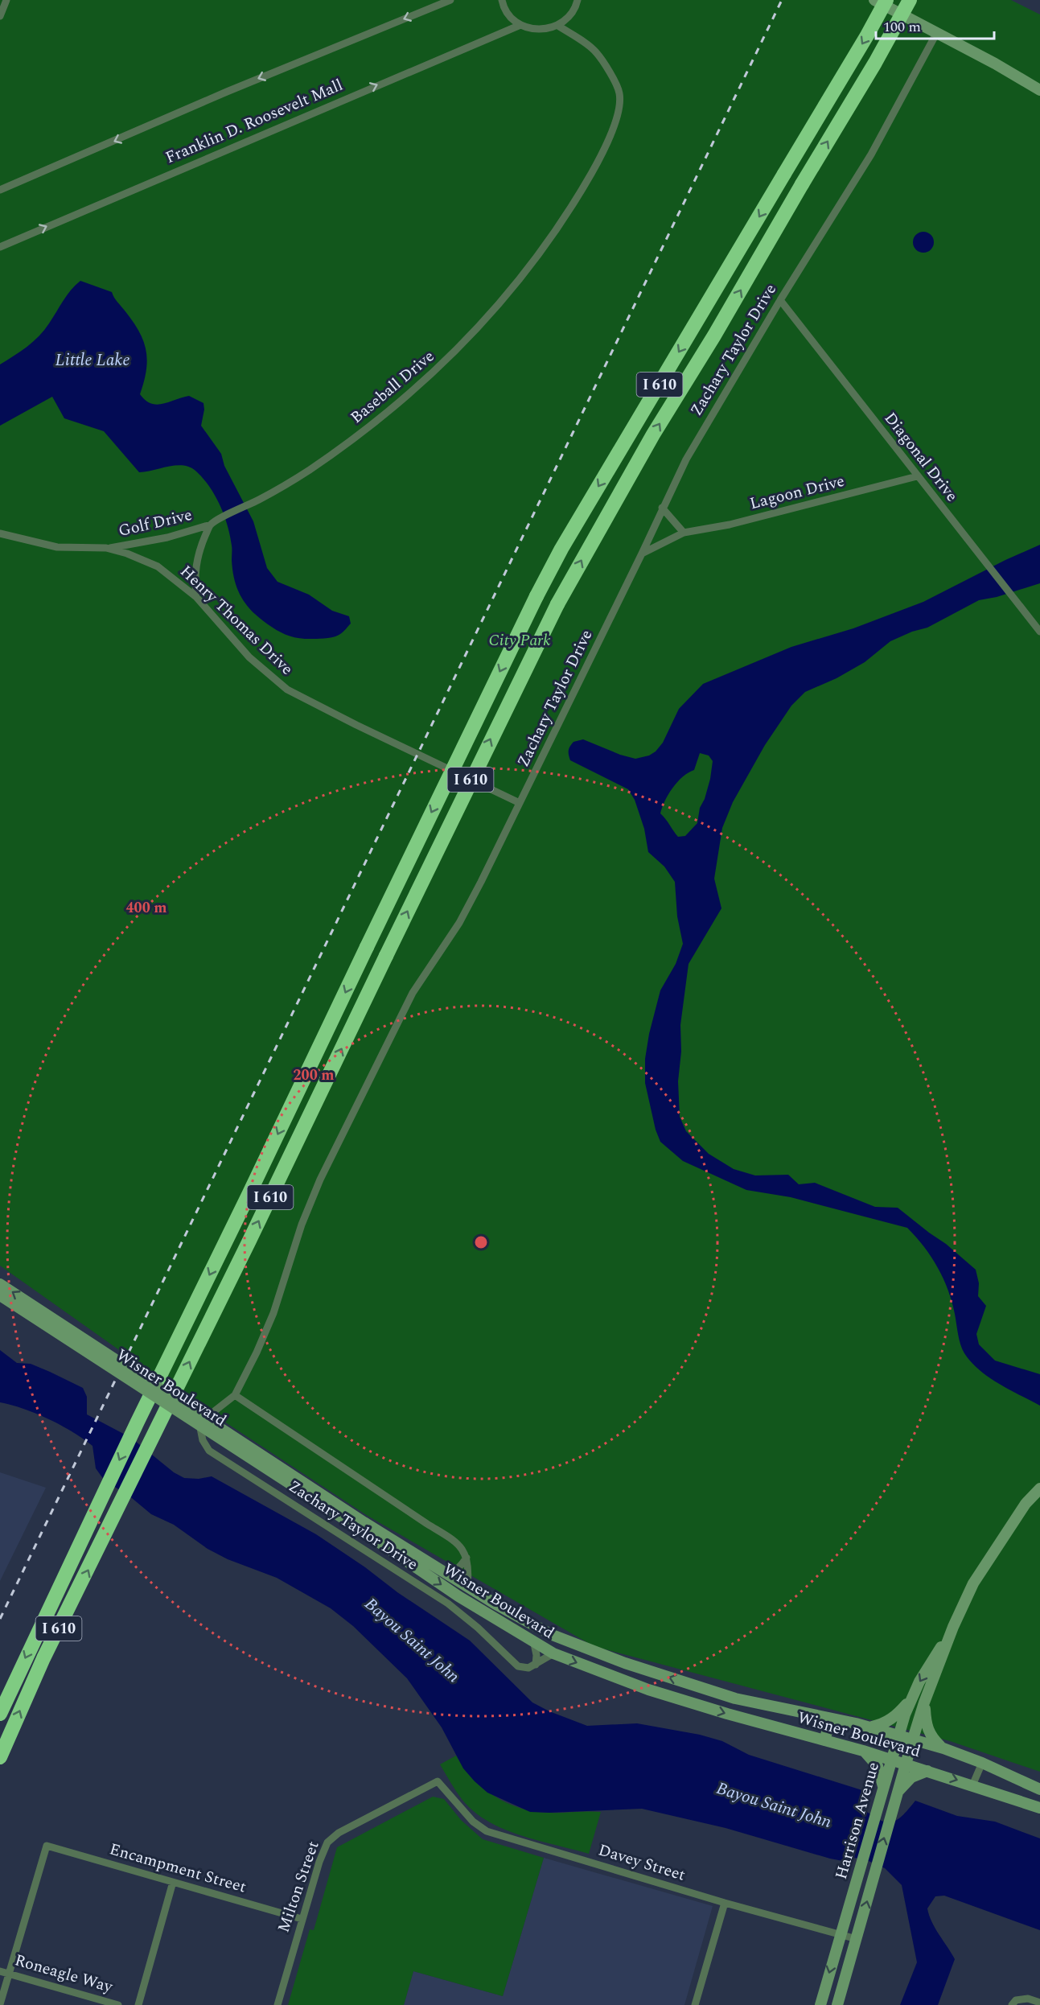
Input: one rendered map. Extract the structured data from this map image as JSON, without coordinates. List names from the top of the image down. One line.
{"streets":{"highway":["I 610"],"street":["Franklin D. Roosevelt Mall","Zachary Taylor Drive","Baseball Drive","Diagonal Drive","Lagoon Drive","Golf Drive","Henry Thomas Drive","Wisner Boulevard","Harrison Avenue","Davey Street","Encampment Street","Milton Street","Roneagle Way"]},"crossings":[["Zachary Taylor Drive","Diagonal Drive"],["Zachary Taylor Drive","Lagoon Drive"],["Zachary Taylor Drive","Henry Thomas Drive"],["Baseball Drive","Golf Drive"],["Diagonal Drive","Lagoon Drive"],["Golf Drive","Henry Thomas Drive"],["Wisner Boulevard","Harrison Avenue"],["Harrison Avenue","Davey Street"],["Davey Street","Milton Street"],["Encampment Street","Milton Street"],["Encampment Street","Roneagle Way"]],"water":["Little Lake","Bayou Saint John"],"parks":["City Park"],"scale_bar":"100 m","rings":["400 m","200 m"]}
